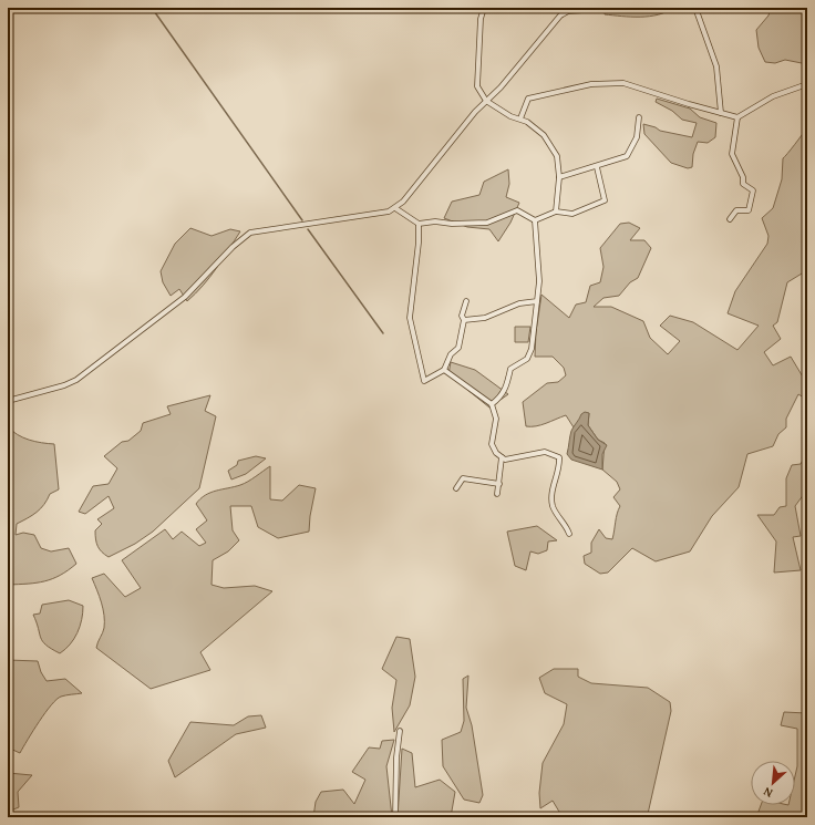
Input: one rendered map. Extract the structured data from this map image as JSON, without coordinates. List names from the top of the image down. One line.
{"north":"bottom left"}
